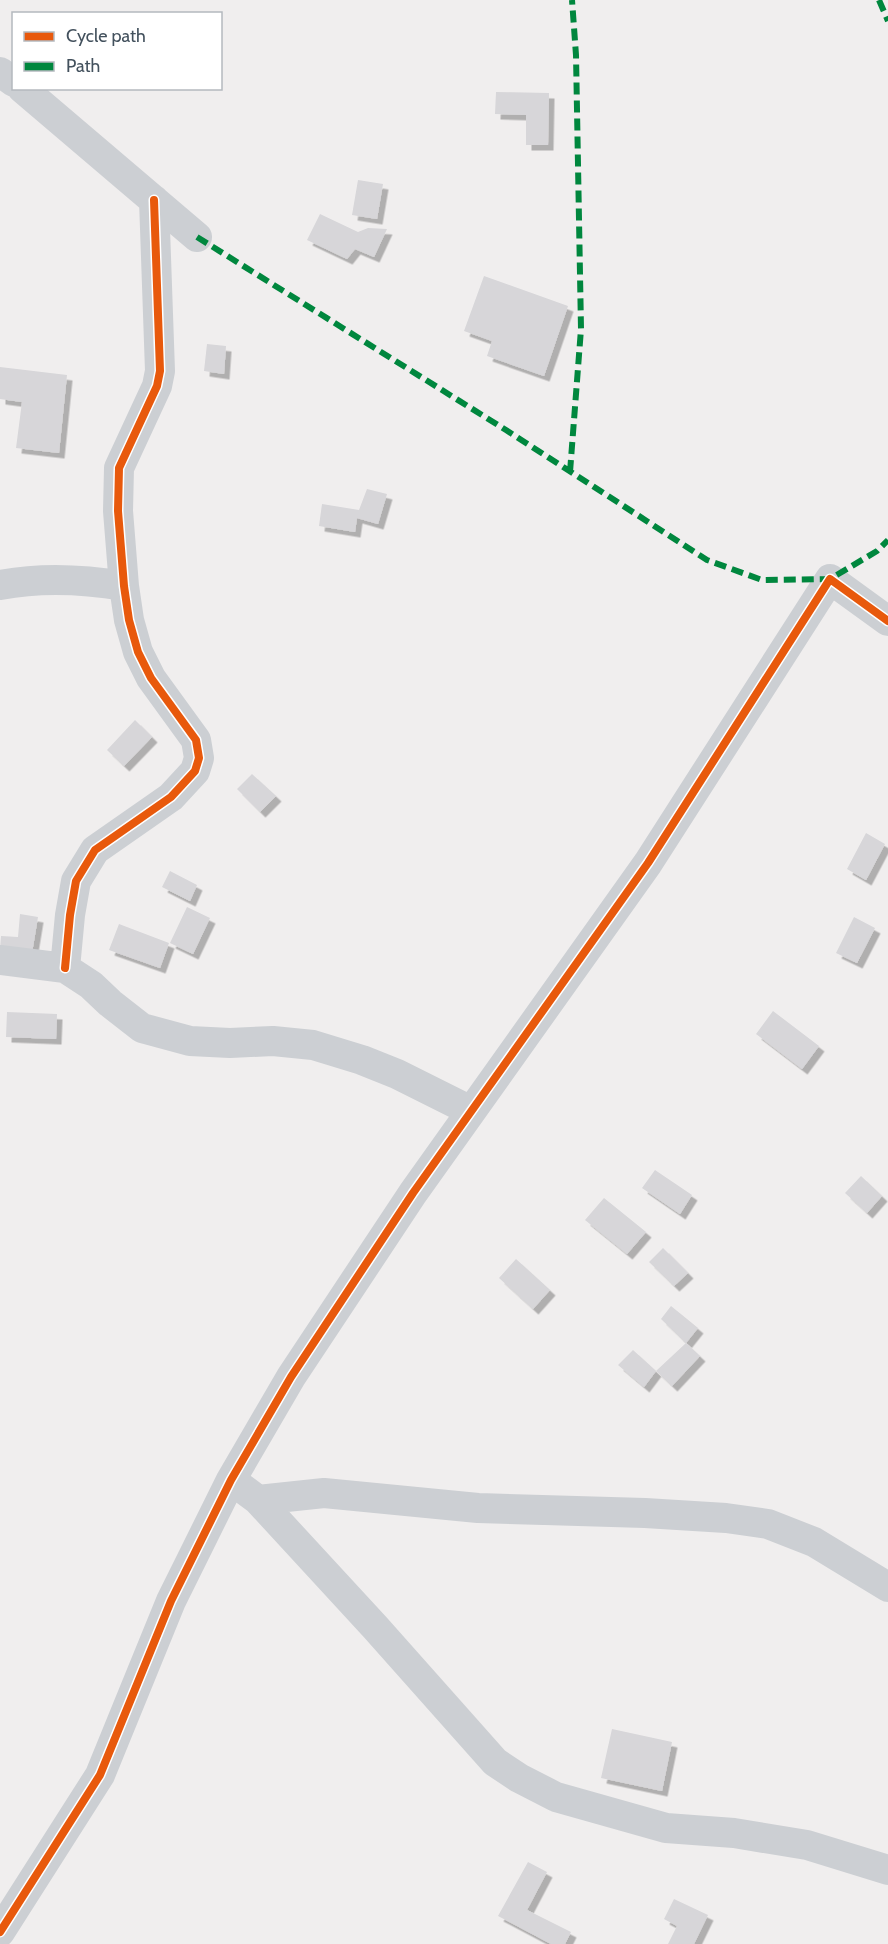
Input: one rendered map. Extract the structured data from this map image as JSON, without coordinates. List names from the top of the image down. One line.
{"legend":["Cycle path","Path"]}
